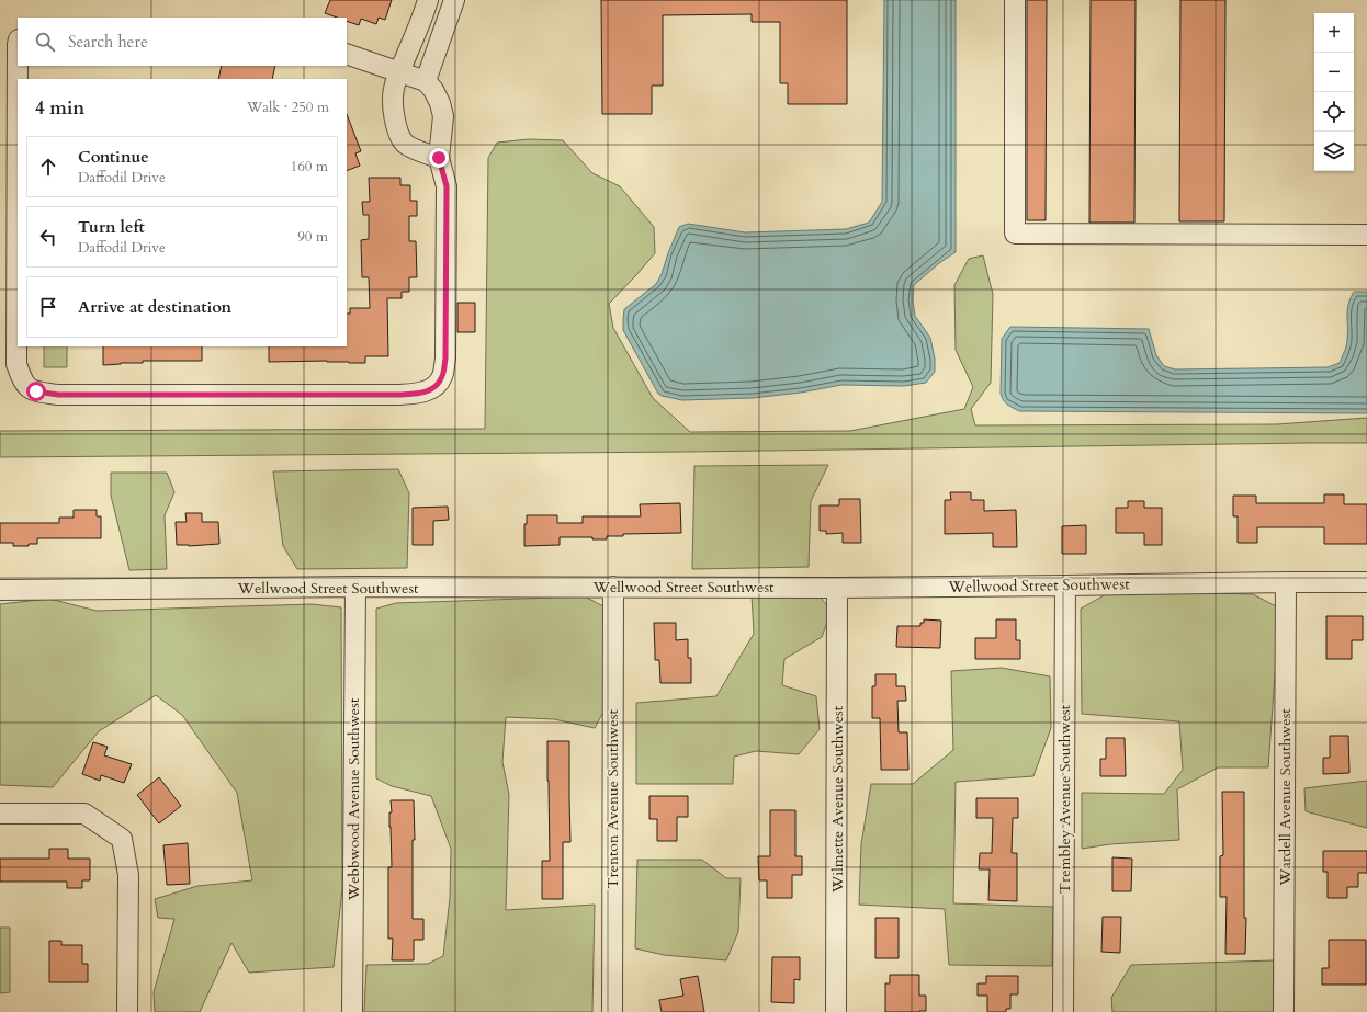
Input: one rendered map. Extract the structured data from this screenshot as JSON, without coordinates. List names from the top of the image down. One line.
{"streets":{"street":["Wellwood Street Southwest","Wardell Avenue Southwest","Webbwood Avenue Southwest","Trenton Avenue Southwest","Wilmette Avenue Southwest","Trembley Avenue Southwest"]},"crossings":[["Wellwood Street Southwest","Wardell Avenue Southwest"],["Wellwood Street Southwest","Webbwood Avenue Southwest"],["Wellwood Street Southwest","Trenton Avenue Southwest"],["Wellwood Street Southwest","Wilmette Avenue Southwest"],["Wellwood Street Southwest","Trembley Avenue Southwest"]],"page":{"map_buttons":["+","−"],"search":"Search here","heading":["4 min","Walk · 250 m"],"list":[["Continue","Daffodil Drive","160 m"],["Turn left","Daffodil Drive","90 m"],"Arrive at destination"]}}
